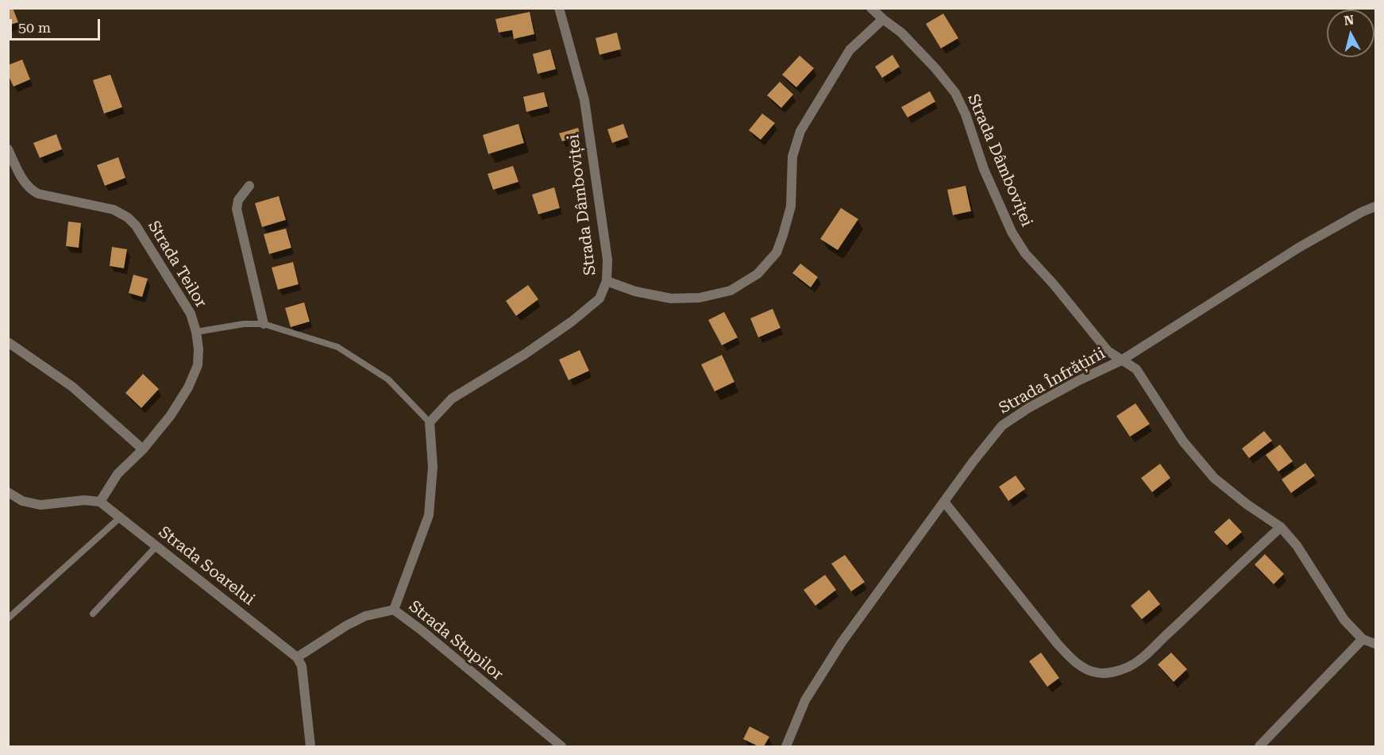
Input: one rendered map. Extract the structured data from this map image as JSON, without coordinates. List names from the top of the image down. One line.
{"streets":{"street":["Strada Dâmboviței","Strada Teilor","Strada Înfrățirii","Strada Soarelui","Strada Stupilor"]},"crossings":[["Strada Dâmboviței","Strada Înfrățirii"],["Strada Teilor","Strada Soarelui"]],"scale_bar":"50 m","north":"top"}
